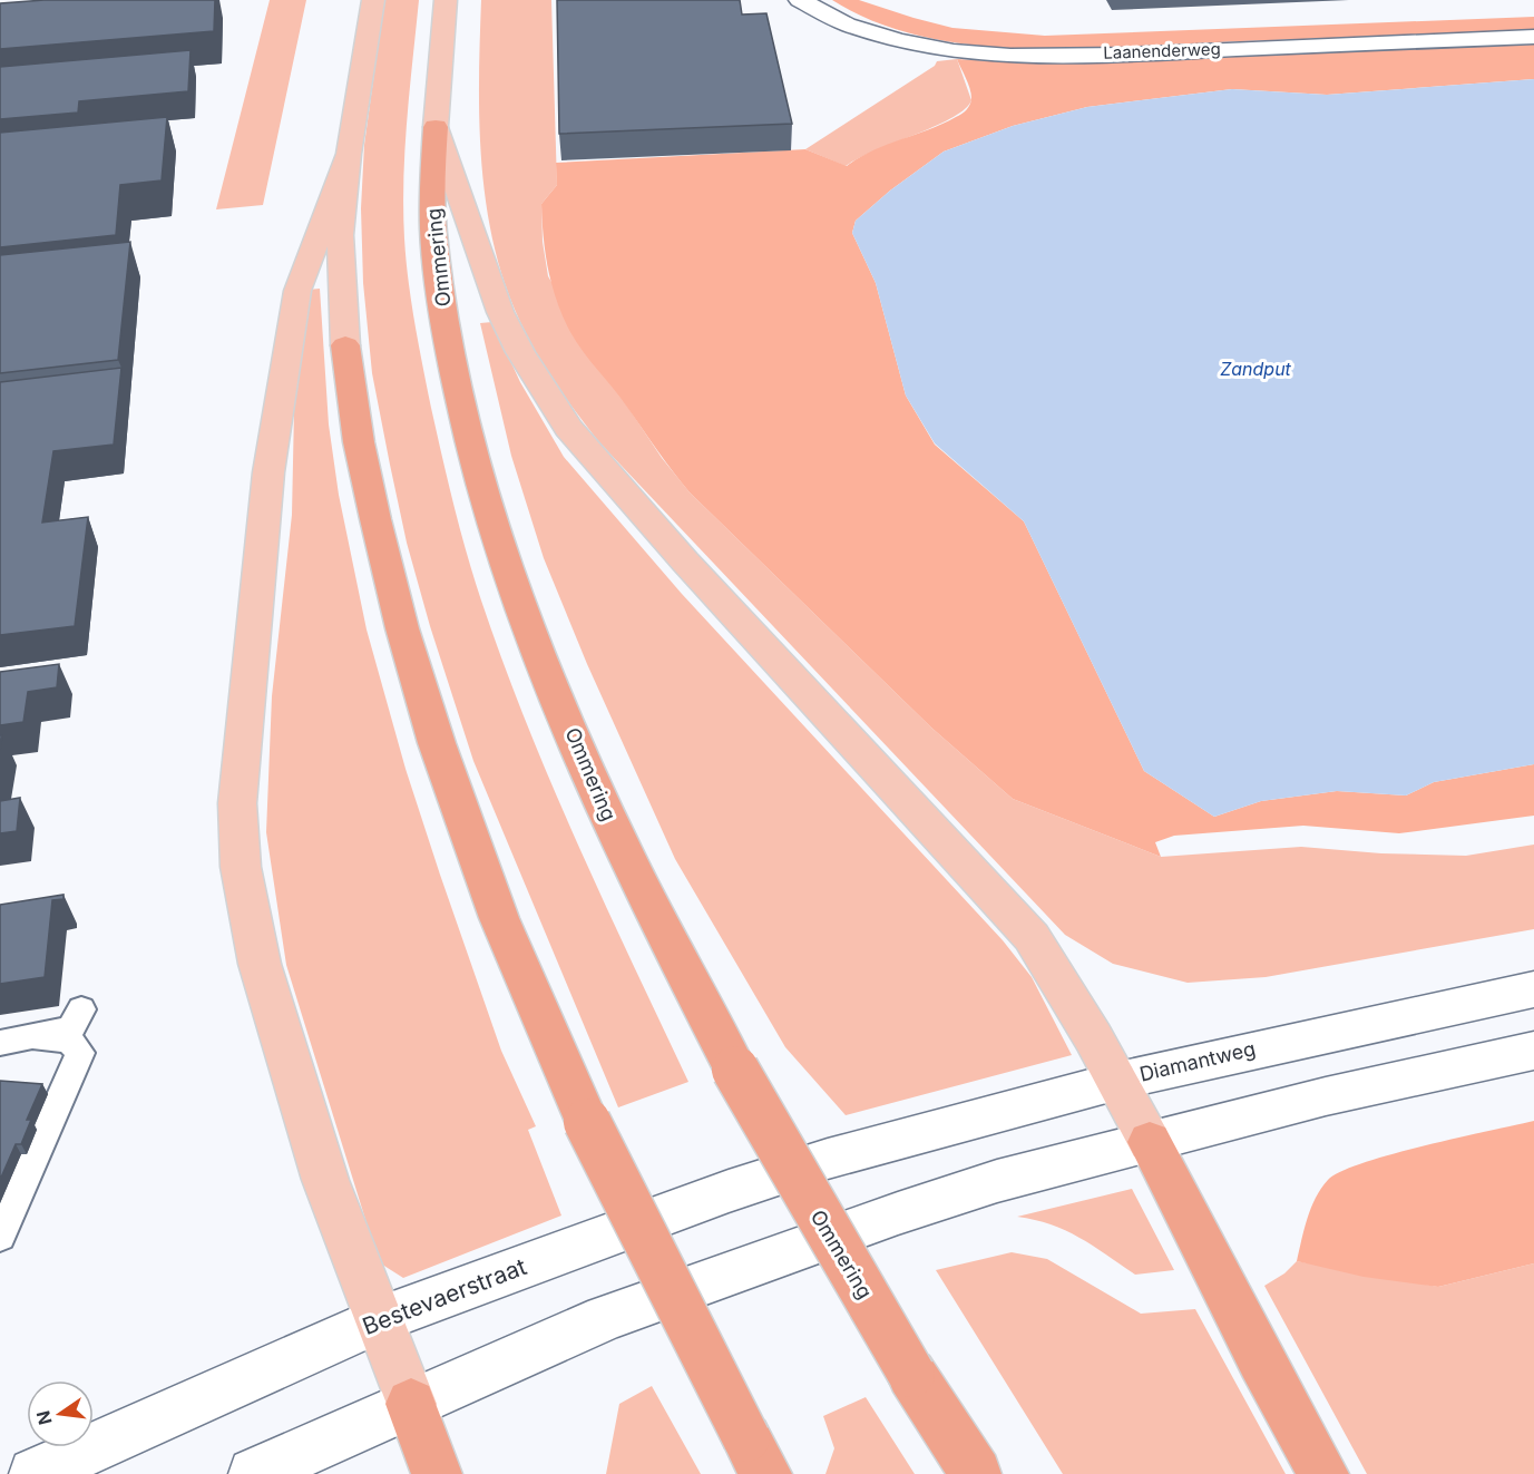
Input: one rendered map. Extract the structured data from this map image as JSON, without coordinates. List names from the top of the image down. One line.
{"streets":{"highway":["Ommering"],"street":["Laanenderweg","Diamantweg","Bestevaerstraat"]},"crossings":[["Diamantweg","Bestevaerstraat"]],"water":["Zandput"],"north":"left"}
